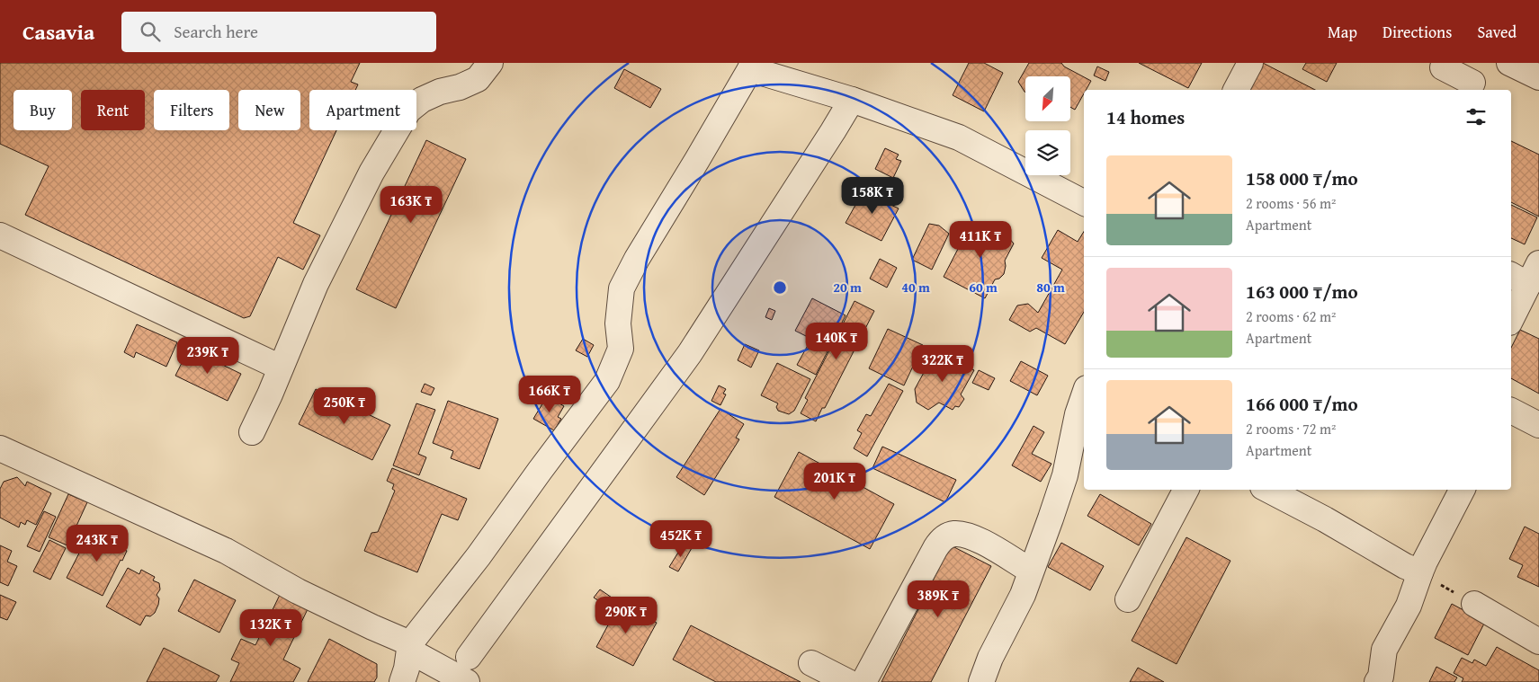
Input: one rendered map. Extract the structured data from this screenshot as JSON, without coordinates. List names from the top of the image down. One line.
{"north":"bottom left","page":{"header":"Casavia","search":"Search here","nav":["Map","Directions","Saved"],"chip":["Buy","Rent","Filters","New","Apartment"],"heading":"14 homes","list":[{"name":"158 000 ₸/mo","note":"2 rooms · 56 m² · Apartment"},{"name":"163 000 ₸/mo","note":"2 rooms · 62 m² · Apartment"},{"name":"166 000 ₸/mo","note":"2 rooms · 72 m² · Apartment"}],"price":["158K ₸","163K ₸","411K ₸","140K ₸","239K ₸","322K ₸","166K ₸","250K ₸","201K ₸","452K ₸","243K ₸","389K ₸","290K ₸","132K ₸"]},"rings":["20 m","40 m","60 m","80 m"]}
